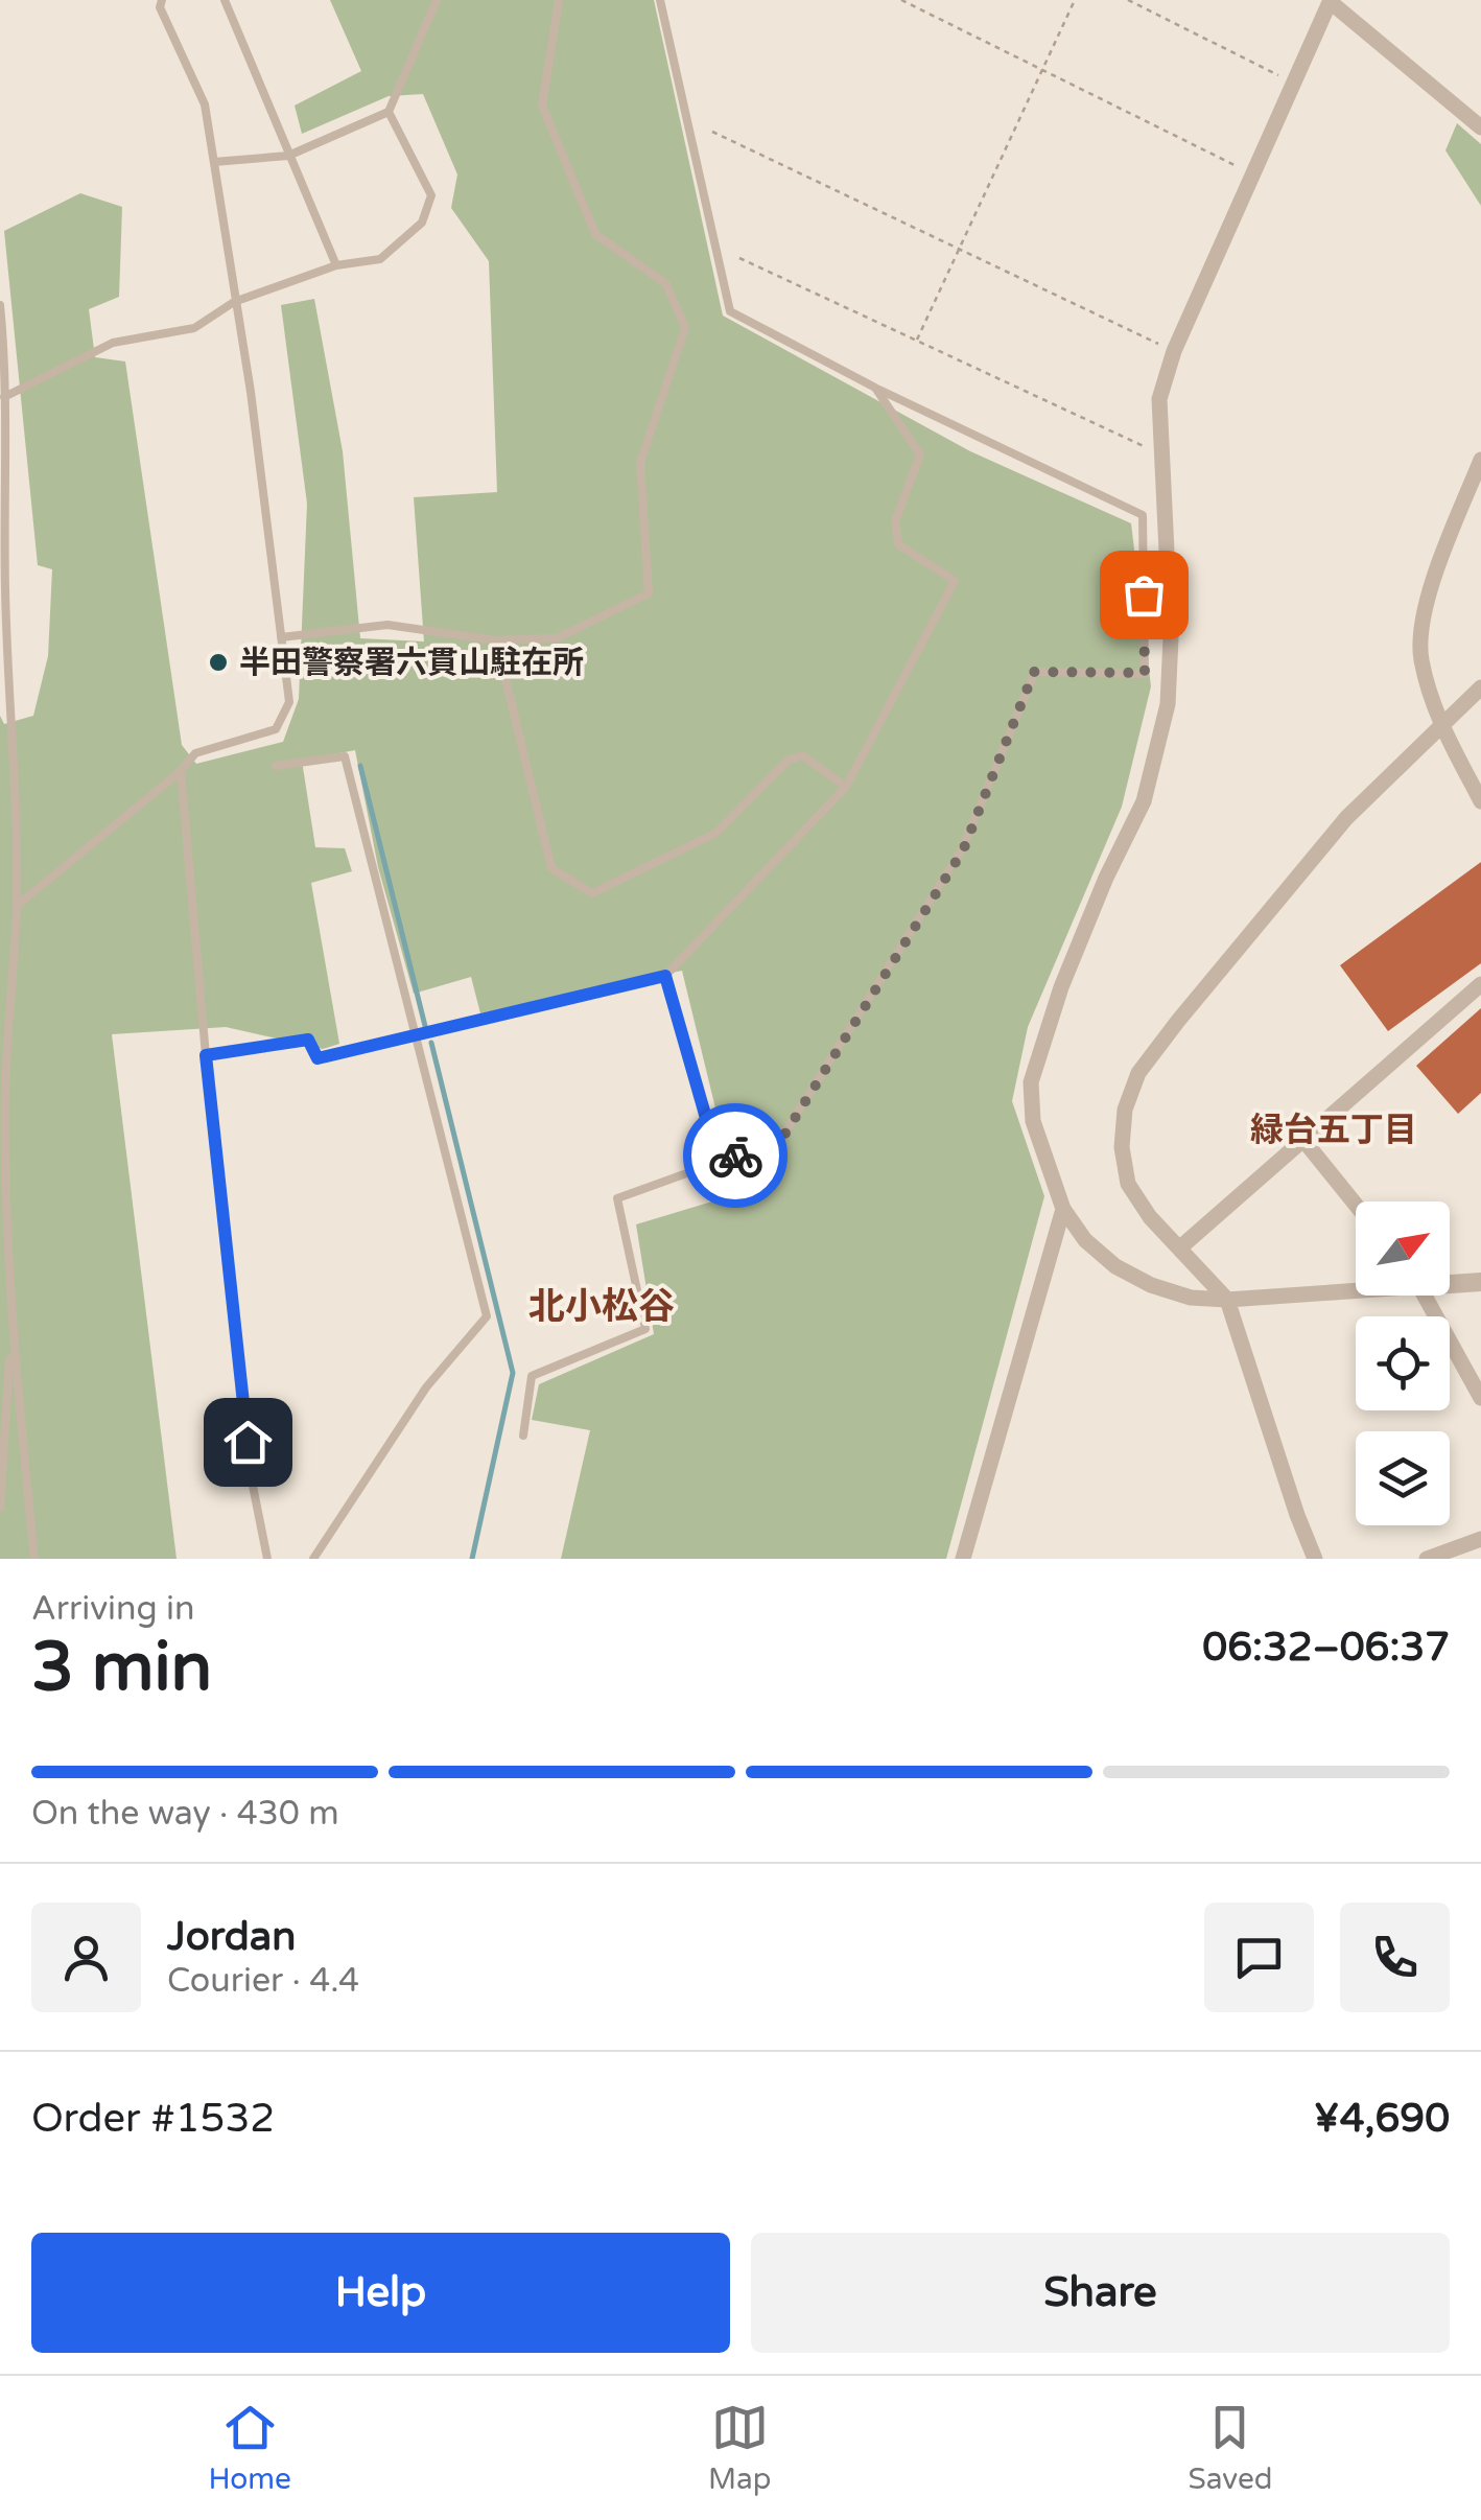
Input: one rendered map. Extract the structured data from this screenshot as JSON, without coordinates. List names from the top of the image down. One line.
{"districts":["緑台五丁目","北小松谷"],"places":["半田警察署六貫山駐在所"],"north":"top right","page":{"heading":["3 min","Arriving in","06:32–06:37"],"panel":["Jordan","Courier · 4.4","Order #1532","¥4,690"],"bar":"On the way · 430 m","buttons":["Help","Share"],"tabs":["Home","Map","Saved"]}}
